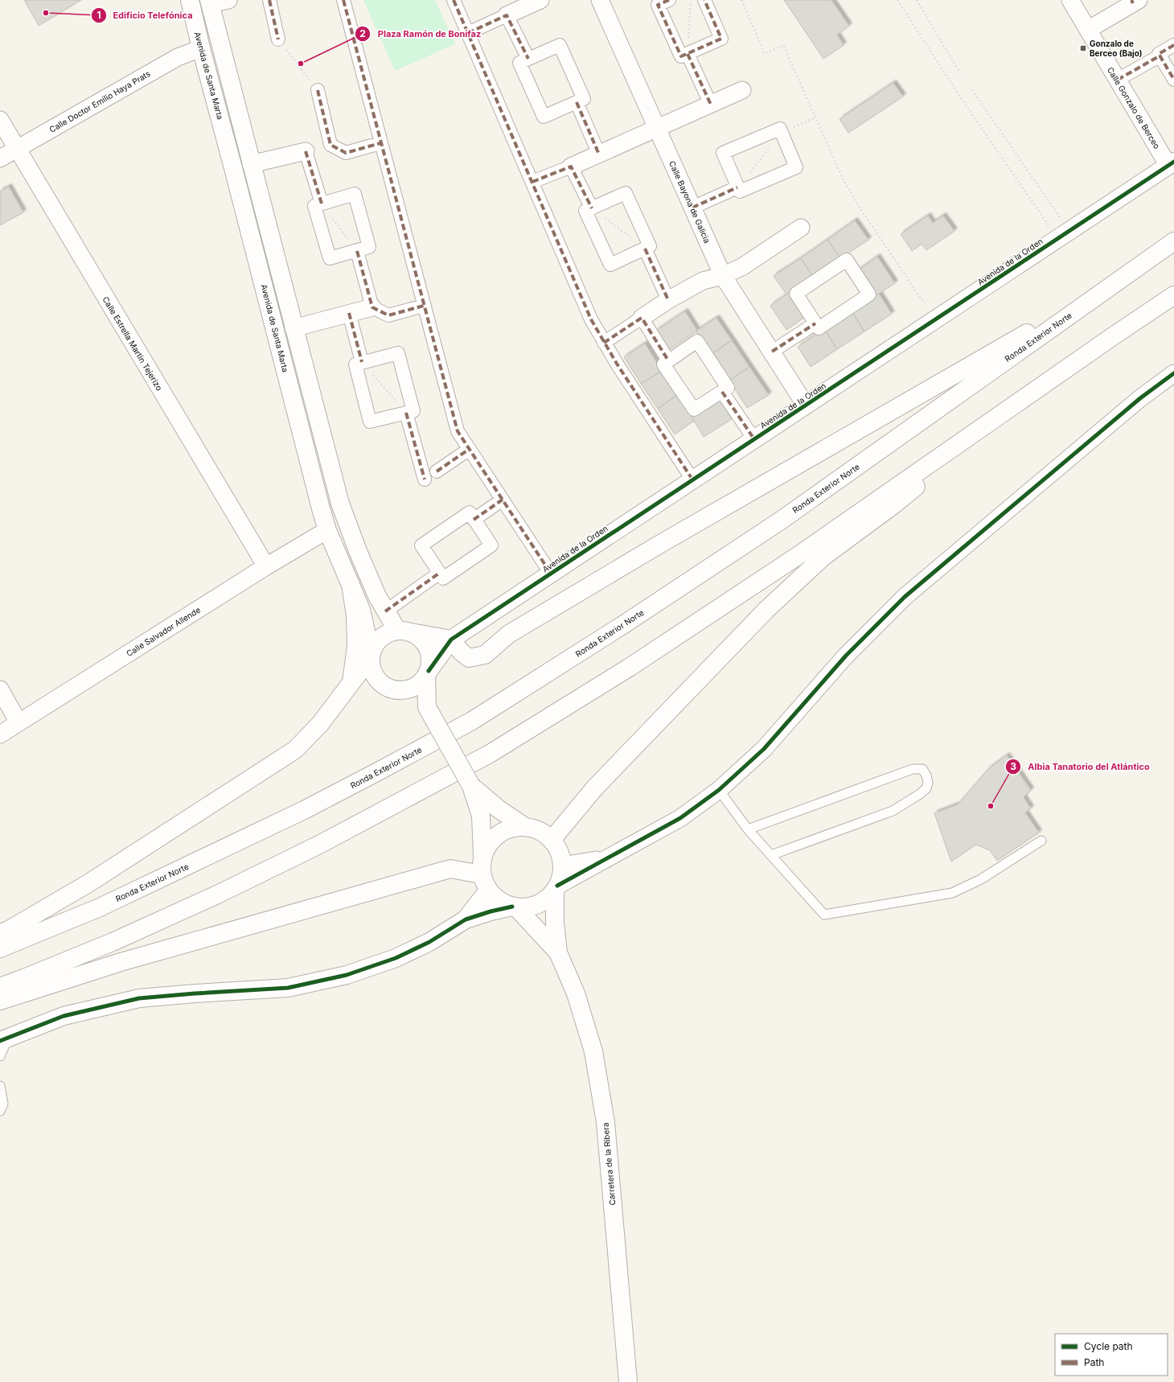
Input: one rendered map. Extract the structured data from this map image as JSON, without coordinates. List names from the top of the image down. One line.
{"streets":{"main road":["Avenida de Santa Marta","Avenida de la Orden","Ronda Exterior Norte","Carretera de la Ribera"],"street":["Calle Doctor Emilio Haya Prats","Calle Gonzalo de Berceo","Calle Bayona de Galicia","Calle Estrella Martín Tejerizo","Calle Salvador Allende"]},"crossings":[["Avenida de Santa Marta","Calle Doctor Emilio Haya Prats"],["Avenida de Santa Marta","Avenida de la Orden"],["Avenida de Santa Marta","Calle Salvador Allende"],["Calle Doctor Emilio Haya Prats","Calle Estrella Martín Tejerizo"],["Calle Gonzalo de Berceo","Avenida de la Orden"],["Calle Bayona de Galicia","Avenida de la Orden"],["Calle Estrella Martín Tejerizo","Calle Salvador Allende"]],"places":{"other":["Edificio Telefónica","Plaza Ramón de Bonifaz","Albia Tanatorio del Atlántico"],"transit":["Gonzalo de Berceo (Bajo)"]},"legend":["Cycle path","Path"]}
